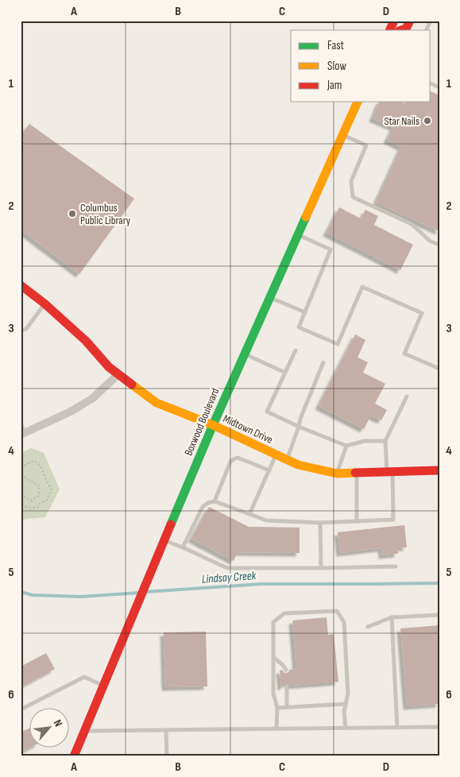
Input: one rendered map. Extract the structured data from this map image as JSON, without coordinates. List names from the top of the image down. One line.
{"streets":{"street":["Boxwood Boulevard","Midtown Drive"]},"crossings":[["Boxwood Boulevard","Midtown Drive"]],"water":["Lindsay Creek"],"places":["Star Nails","Columbus Public Library"],"legend":["Fast","Slow","Jam"],"north":"top right","grid":{"columns":["A","B","C","D"],"rows":["1","2","3","4","5","6"]}}
